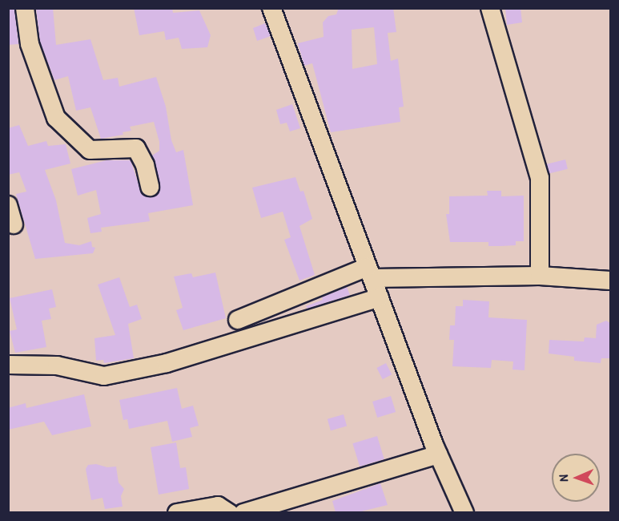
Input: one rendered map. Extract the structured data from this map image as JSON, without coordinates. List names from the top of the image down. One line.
{"north":"left"}
